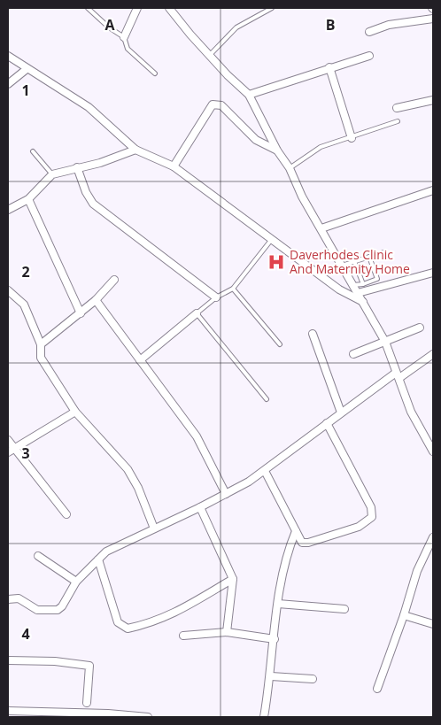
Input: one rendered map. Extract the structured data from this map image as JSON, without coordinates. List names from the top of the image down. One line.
{"places":{"hospital":["Daverhodes Clinic And Maternity Home"]},"grid":{"columns":["A","B"],"rows":["1","2","3","4"]}}
